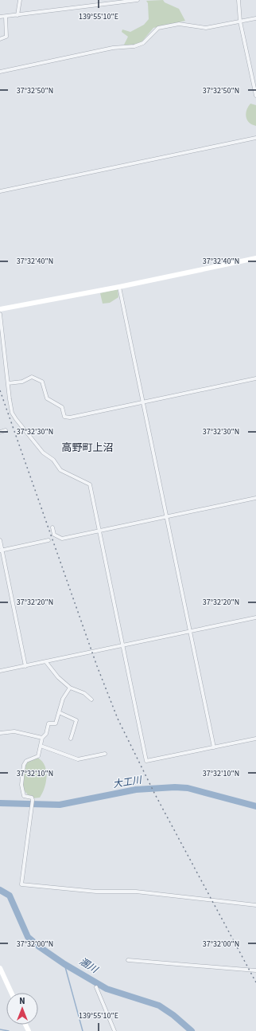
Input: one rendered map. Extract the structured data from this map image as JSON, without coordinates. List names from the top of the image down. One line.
{"districts":["高野町上沼"],"water":["大工川","溷川"],"north":"top","coordinates":["139°55'10\"E","37°32'50\"N","37°32'40\"N","37°32'30\"N","37°32'20\"N","37°32'10\"N","37°32'00\"N"]}
